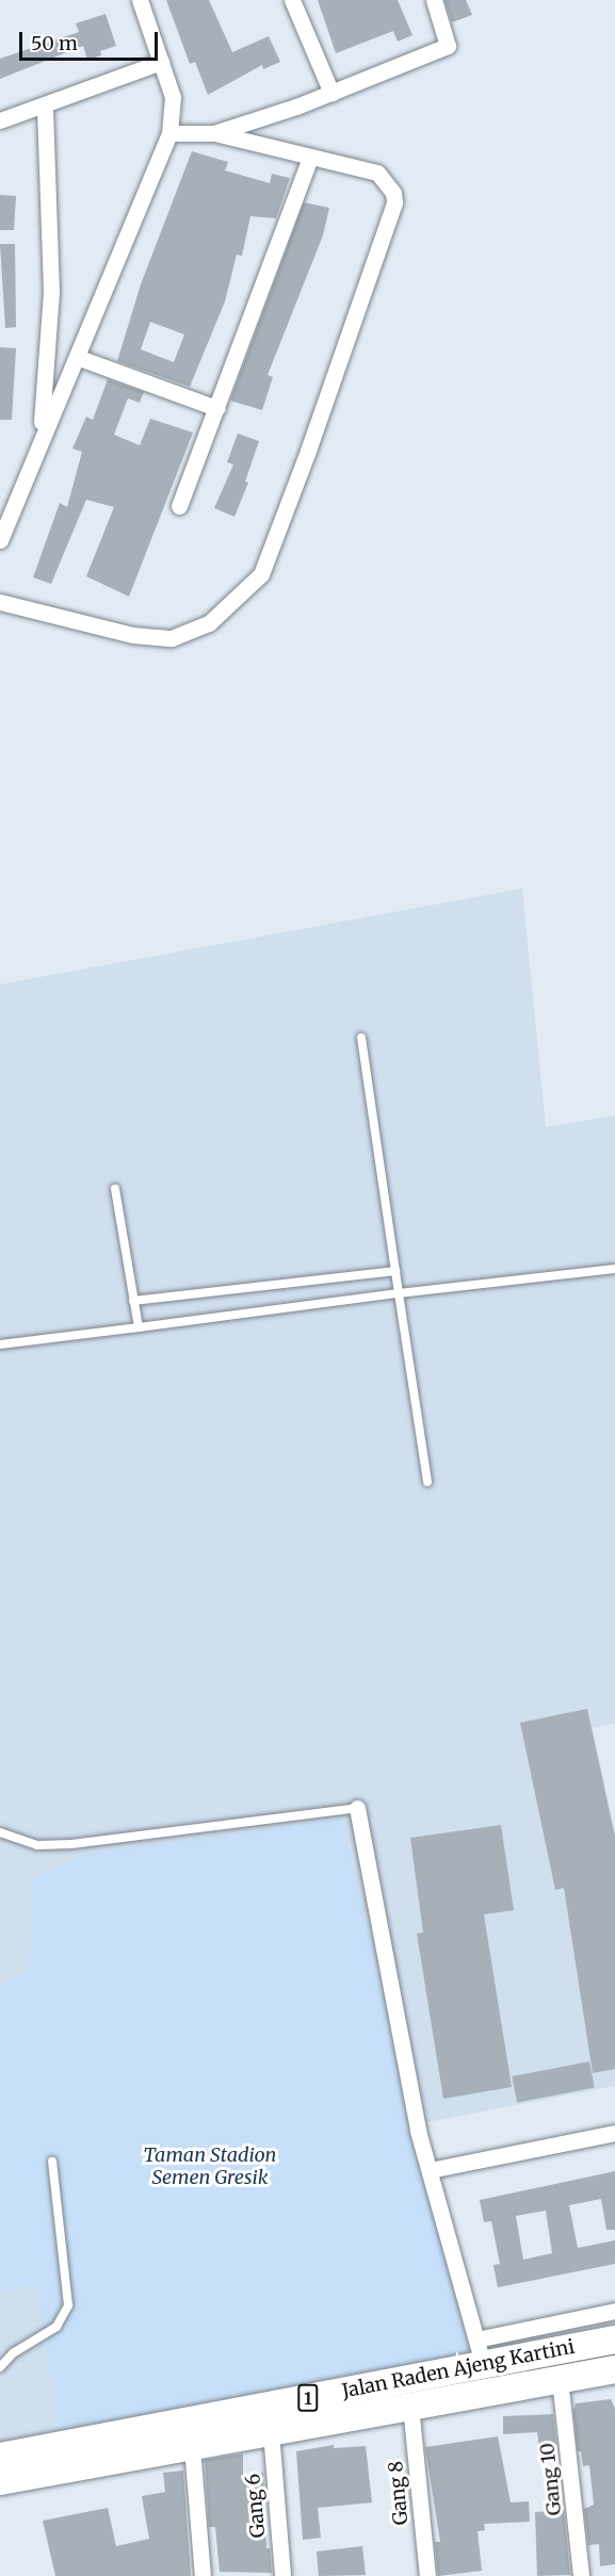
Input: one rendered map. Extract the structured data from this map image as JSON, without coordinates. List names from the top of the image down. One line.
{"streets":{"highway":["Jalan Raden Ajeng Kartini","1"],"street":["Gang 10","Gang 8","Gang 6"]},"crossings":[["Jalan Raden Ajeng Kartini","Gang 10"],["Jalan Raden Ajeng Kartini","Gang 8"],["Jalan Raden Ajeng Kartini","Gang 6"]],"parks":["Taman Stadion Semen Gresik"],"scale_bar":"50 m"}
